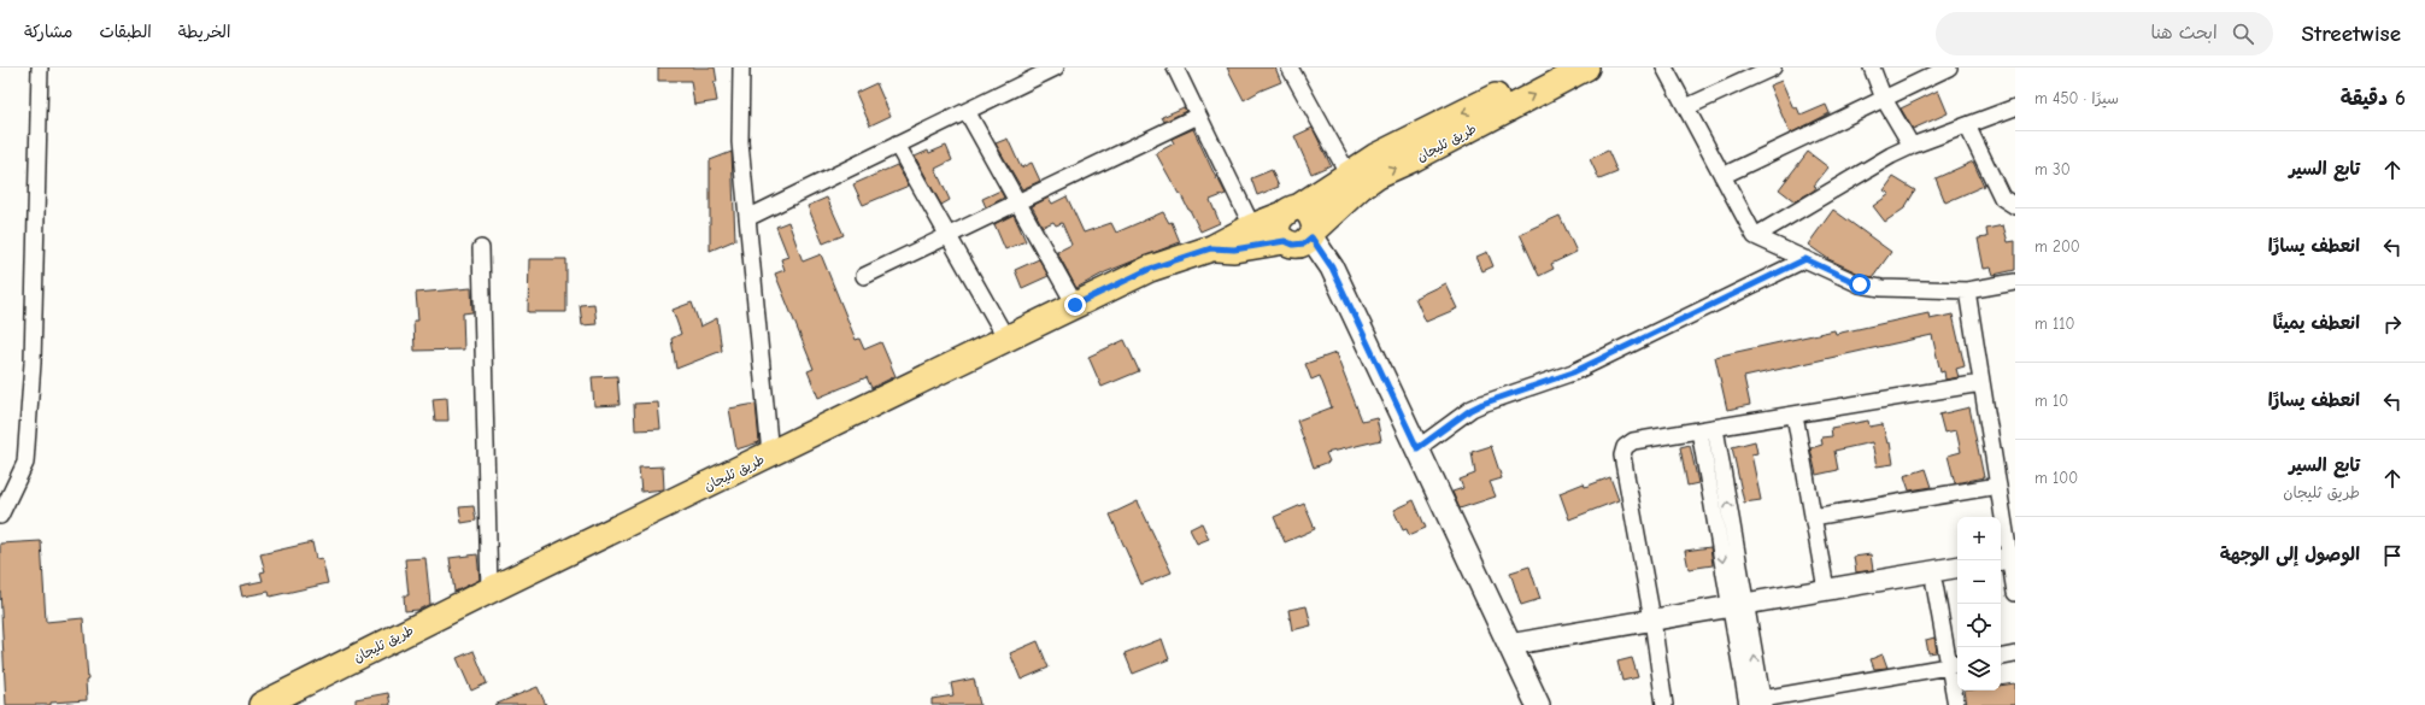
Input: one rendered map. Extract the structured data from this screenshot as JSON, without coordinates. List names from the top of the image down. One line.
{"streets":{"main road":["طريق ثليجان"]},"page":{"header":"Streetwise","search":"ابحث هنا","nav":["الخريطة","الطبقات","مشاركة"],"heading":["6 دقيقة","سيرًا · 450 m"],"list":[["تابع السير","30 m"],["انعطف يسارًا","200 m"],["انعطف يمينًا","110 m"],["انعطف يسارًا","10 m"],["تابع السير","طريق ثليجان","100 m"],"الوصول إلى الوجهة"],"map_buttons":["+","−"]}}
